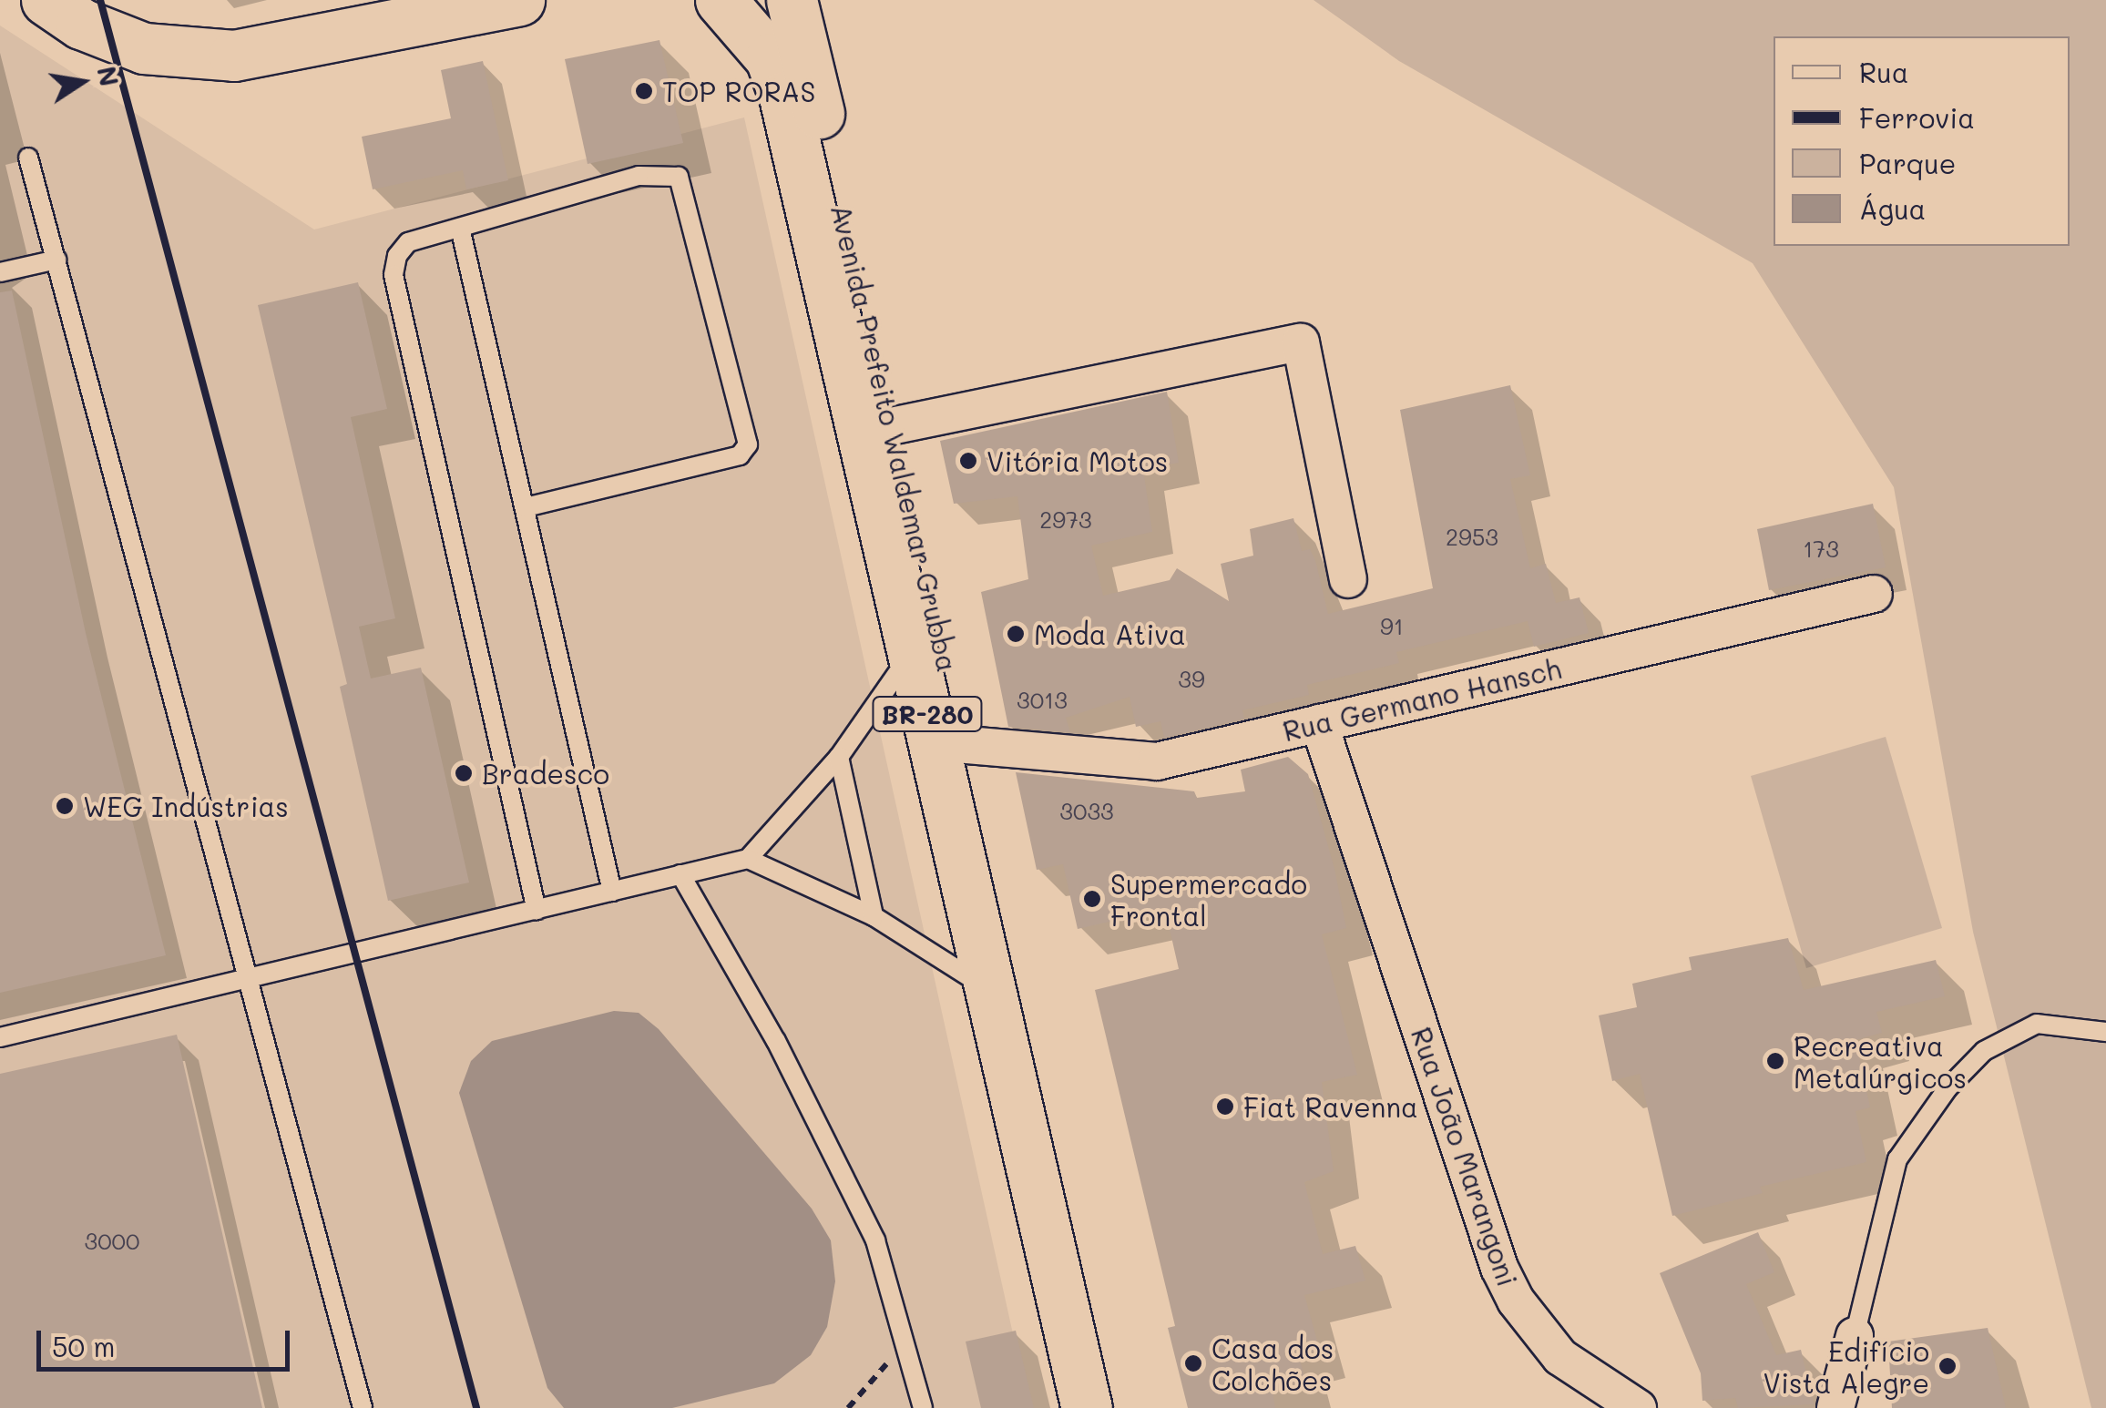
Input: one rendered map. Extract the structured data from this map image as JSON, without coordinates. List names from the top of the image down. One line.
{"streets":{"highway":["Avenida Prefeito Waldemar Grubba","BR-280"],"street":["Rua Germano Hansch","Rua João Marangoni"]},"crossings":[["Avenida Prefeito Waldemar Grubba","Rua Germano Hansch"],["Rua Germano Hansch","Rua João Marangoni"]],"places":["TOP RORAS","Vitória Motos","Moda Ativa","Bradesco","WEG Indústrias","Supermercado Frontal","Recreativa Metalúrgicos","Fiat Ravenna","Casa dos Colchões","Edifício Vista Alegre"],"house_numbers":["2973","2953","173","91","39","3013","3033","3000"],"legend":["Rua","Ferrovia","Parque","Água"],"scale_bar":"50 m","north":"right"}
